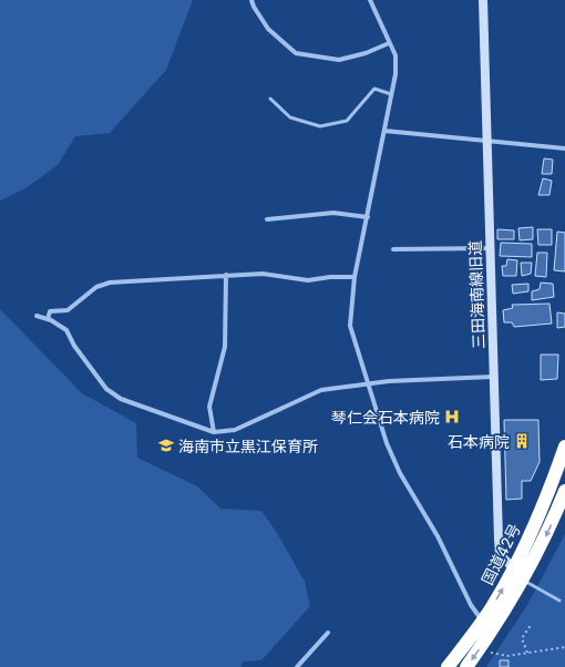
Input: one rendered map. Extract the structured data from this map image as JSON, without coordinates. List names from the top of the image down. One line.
{"streets":{"highway":["国道42号"],"street":["三田海南線旧道"]},"crossings":[["三田海南線旧道","国道42号"]],"places":{"hospital":["琴仁会石本病院"],"building":["石本病院"],"school or university":["海南市立黒江保育所"]}}
